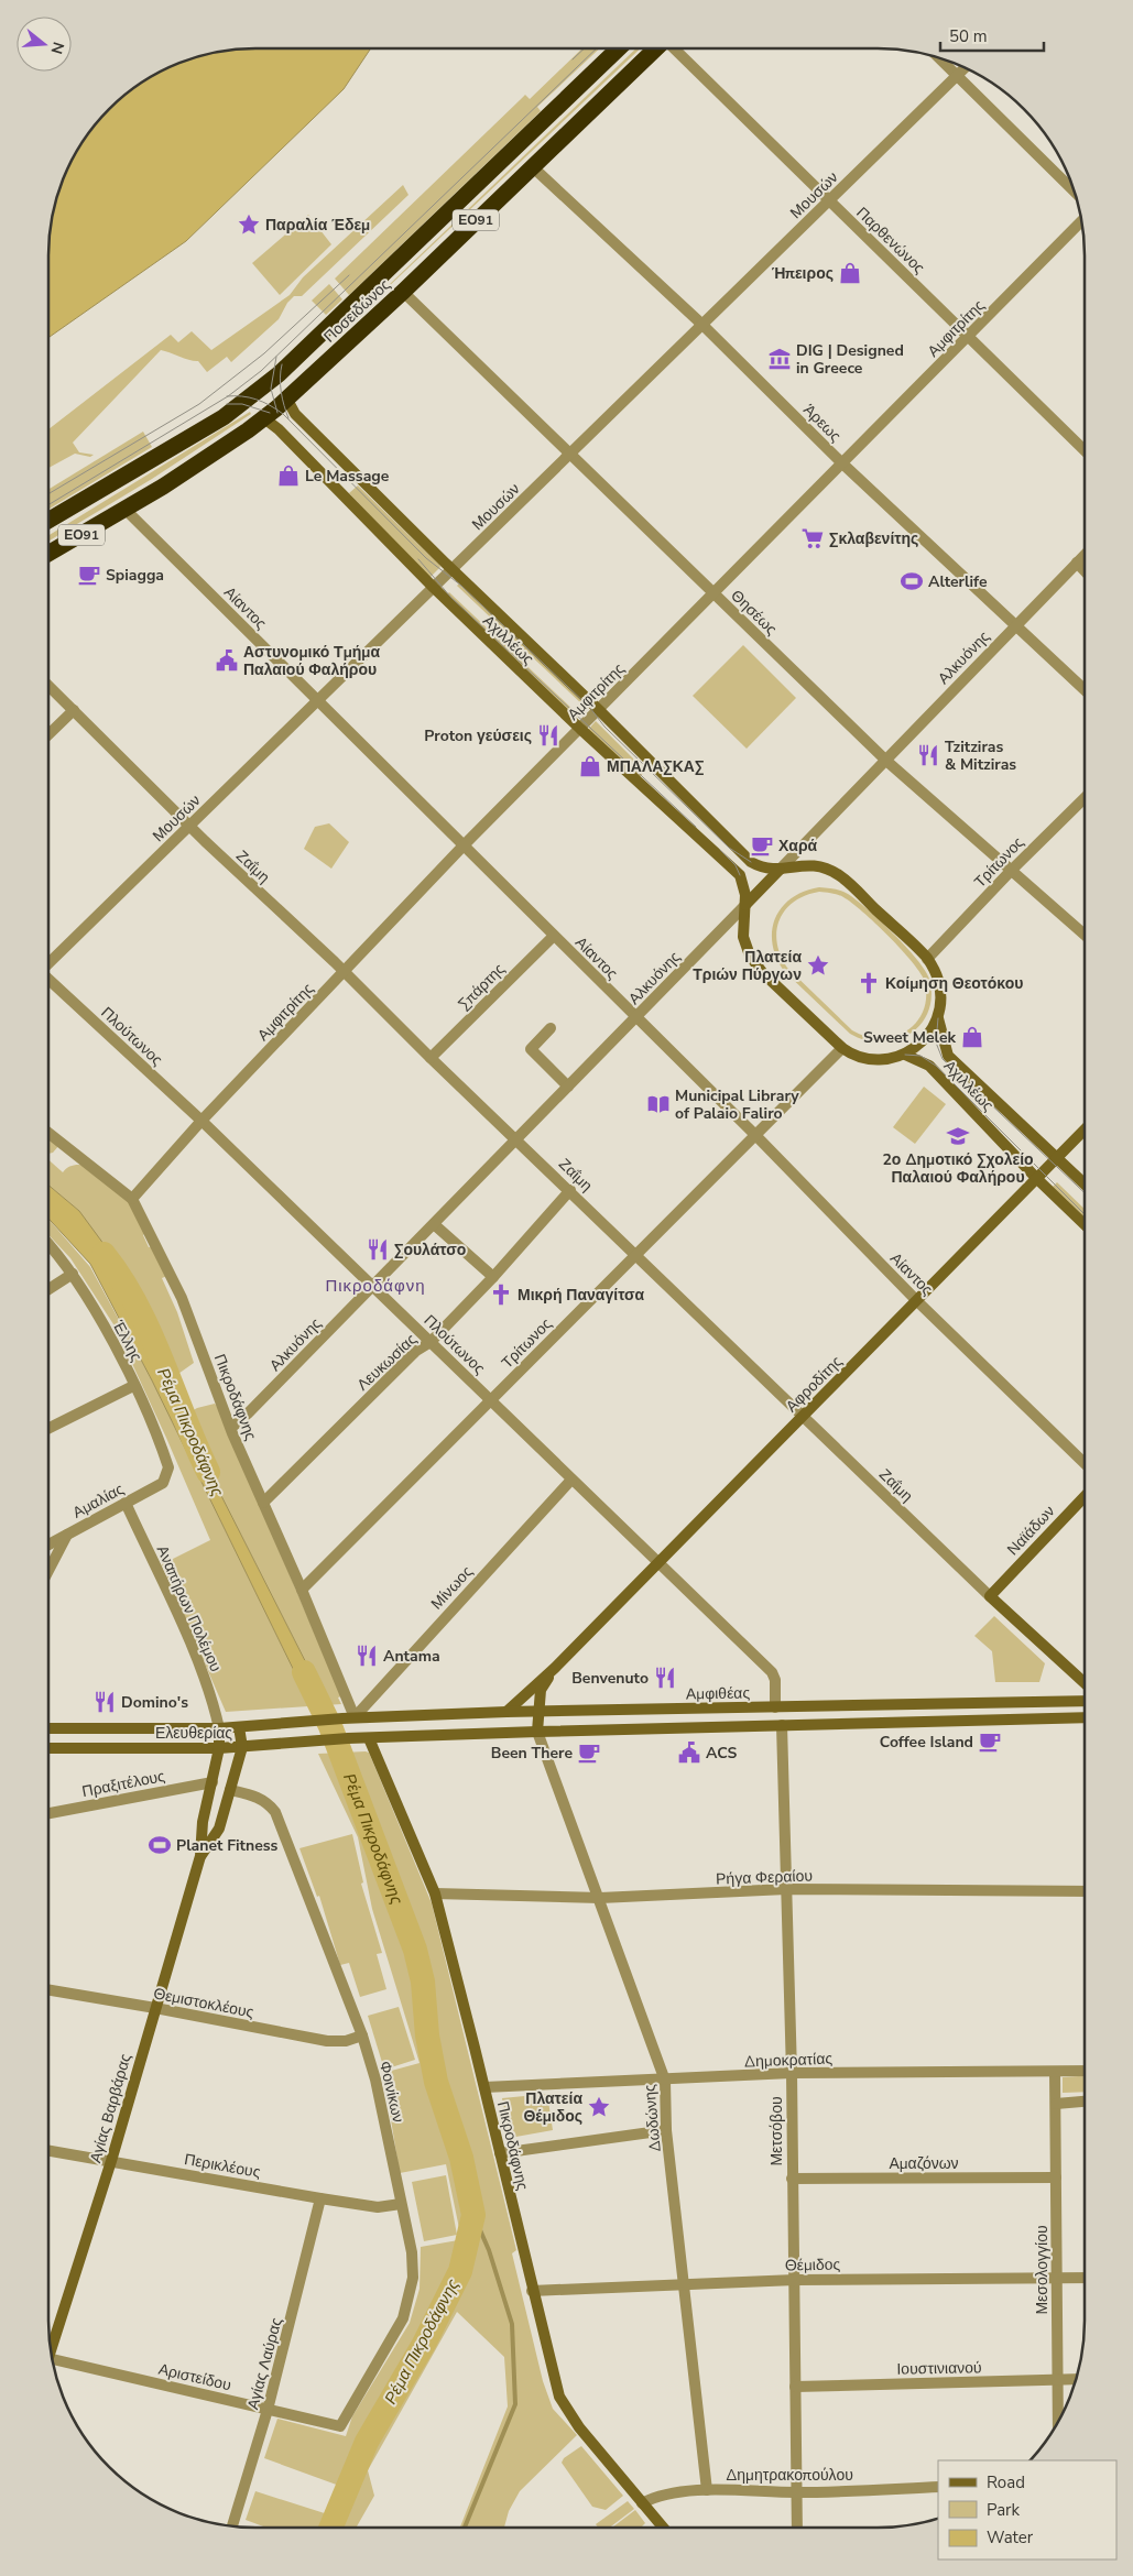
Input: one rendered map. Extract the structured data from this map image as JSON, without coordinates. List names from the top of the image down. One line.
{"streets":{"highway":["ΕΟ91","Ποσειδώνος"],"main road":["Αχιλλέως","Αλκυόνης","Ζαΐμη","Αφροδίτης","Πικροδάφνης","Ναϊάδων","Αμφιθέας","Ελευθερίας","Αγίας Βαρβάρας"],"street":["Μουσών","Παρθενώνος","Αμφιτρίτης","Άρεως","Αίαντος","Θησέως","Τρίτωνος","Σπάρτης","Πλούτωνος","Έλλης","Λευκωσίας","Αμαλίας","Μίνωος","Αναπήρων Πολέμου","Πραξιτέλους","Ρήγα Φεραίου","Θεμιστοκλέους","Δημοκρατίας","Φοινίκων","Δωδώνης","Μετσόβου","Αμαζόνων","Περικλέους","Θέμιδος","Μεσολογγίου","Αγίας Λαύρας","Ιουστινιανού","Αριστείδου","Δημητρακοπούλου"]},"crossings":[["Μουσών","Παρθενώνος"],["Μουσών","Άρεως"],["Μουσών","Αίαντος"],["Μουσών","Θησέως"],["Μουσών","Αχιλλέως"],["Μουσών","Ζαΐμη"],["Παρθενώνος","Αμφιτρίτης"],["Ποσειδώνος","Άρεως"],["Ποσειδώνος","Αίαντος"],["Ποσειδώνος","Θησέως"],["Ποσειδώνος","Αχιλλέως"],["Αμφιτρίτης","Άρεως"],["Αμφιτρίτης","Αίαντος"],["Αμφιτρίτης","Θησέως"],["Αμφιτρίτης","Αχιλλέως"],["Αμφιτρίτης","Ζαΐμη"],["Αμφιτρίτης","Πλούτωνος"],["Αμφιτρίτης","Πικροδάφνης"],["Άρεως","Αλκυόνης"],["Αίαντος","Αλκυόνης"],["Αίαντος","Τρίτωνος"],["Αίαντος","Σπάρτης"],["Αίαντος","Αφροδίτης"],["Θησέως","Αλκυόνης"],["Θησέως","Τρίτωνος"],["Αχιλλέως","Αλκυόνης"],["Αχιλλέως","Τρίτωνος"],["Αχιλλέως","Αφροδίτης"],["Αλκυόνης","Τρίτωνος"],["Αλκυόνης","Ζαΐμη"],["Αλκυόνης","Πλούτωνος"],["Αλκυόνης","Πικροδάφνης"],["Τρίτωνος","Ζαΐμη"],["Τρίτωνος","Πλούτωνος"],["Τρίτωνος","Πικροδάφνης"],["Ζαΐμη","Σπάρτης"],["Ζαΐμη","Λευκωσίας"],["Ζαΐμη","Αφροδίτης"],["Ζαΐμη","Ναϊάδων"],["Πλούτωνος","Λευκωσίας"],["Πλούτωνος","Αφροδίτης"],["Πλούτωνος","Μίνωος"],["Πλούτωνος","Αμφιθέας"],["Έλλης","Αμαλίας"],["Λευκωσίας","Πικροδάφνης"],["Αφροδίτης","Αμφιθέας"],["Αφροδίτης","Δωδώνης"],["Πικροδάφνης","Μίνωος"],["Πικροδάφνης","Αμφιθέας"],["Πικροδάφνης","Ελευθερίας"],["Πικροδάφνης","Ρήγα Φεραίου"],["Πικροδάφνης","Δημοκρατίας"],["Πικροδάφνης","Θέμιδος"],["Πικροδάφνης","Δημητρακοπούλου"],["Αμαλίας","Αναπήρων Πολέμου"],["Μίνωος","Αμφιθέας"],["Μίνωος","Ελευθερίας"],["Αναπήρων Πολέμου","Ελευθερίας"],["Αναπήρων Πολέμου","Αγίας Βαρβάρας"],["Αμφιθέας","Ελευθερίας"],["Ελευθερίας","Αγίας Βαρβάρας"],["Πραξιτέλους","Αγίας Βαρβάρας"],["Ρήγα Φεραίου","Δωδώνης"],["Ρήγα Φεραίου","Μετσόβου"],["Θεμιστοκλέους","Φοινίκων"],["Θεμιστοκλέους","Αγίας Βαρβάρας"],["Δημοκρατίας","Δωδώνης"],["Δημοκρατίας","Μετσόβου"],["Δημοκρατίας","Μεσολογγίου"],["Φοινίκων","Αγίας Βαρβάρας"],["Φοινίκων","Περικλέους"],["Φοινίκων","Αριστείδου"],["Αγίας Βαρβάρας","Περικλέους"],["Δωδώνης","Θέμιδος"],["Δωδώνης","Δημητρακοπούλου"],["Μετσόβου","Αμαζόνων"],["Μετσόβου","Θέμιδος"],["Μετσόβου","Ιουστινιανού"],["Μετσόβου","Δημητρακοπούλου"],["Αμαζόνων","Μεσολογγίου"],["Περικλέους","Αγίας Λαύρας"],["Θέμιδος","Μεσολογγίου"],["Μεσολογγίου","Ιουστινιανού"],["Αγίας Λαύρας","Αριστείδου"]],"districts":["Πικροδάφνη"],"water":["Ρέμα Πικροδάφνης"],"places":{"place":["Παραλία Έδεμ","Πλατεία Τριών Πύργων","Πλατεία Θέμιδος"],"shop":["Ήπειρος","Le Massage","ΜΠΑΛΑΣΚΑΣ","Sweet Melek"],"museum":["DIG | Designed in Greece"],"supermarket":["Σκλαβενίτης"],"cafe":["Spiagga","Χαρά","Coffee Island","Been There"],"sports":["Alterlife","Planet Fitness"],"public building":["Αστυνομικό Τμήμα Παλαιού Φαλήρου","ACS"],"restaurant":["Proton γεύσεις","Tzitziras & Mitziras","Σουλάτσο","Antama","Benvenuto","Domino's"],"church":["Κοίμηση Θεοτόκου","Μικρή Παναγίτσα"],"library":["Municipal Library of Palaio Faliro"],"school or university":["2ο Δημοτικό Σχολείο Παλαιού Φαλήρου"]},"legend":["Road","Park","Water"],"scale_bar":"50 m","north":"right"}
